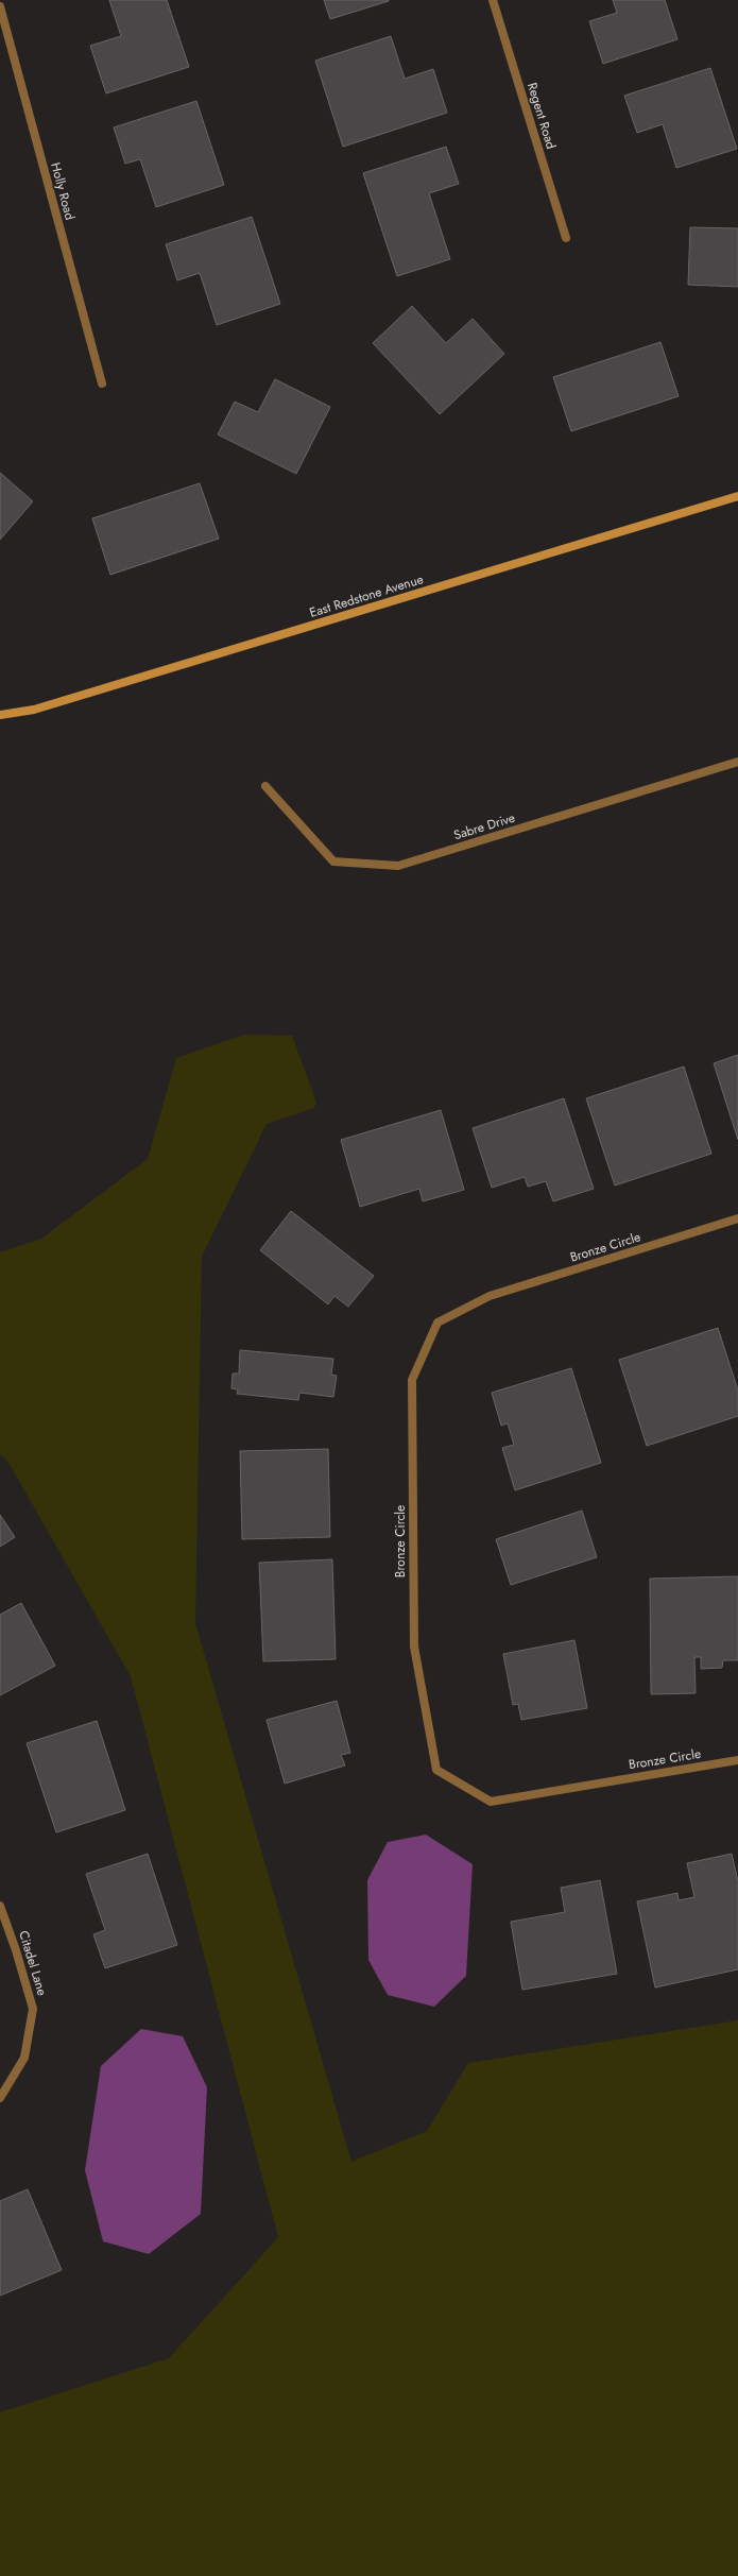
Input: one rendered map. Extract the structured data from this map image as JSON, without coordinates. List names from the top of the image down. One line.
{"streets":{"street":["Regent Road","Holly Road","East Redstone Avenue","Sabre Drive","Bronze Circle","Citadel Lane"]}}
